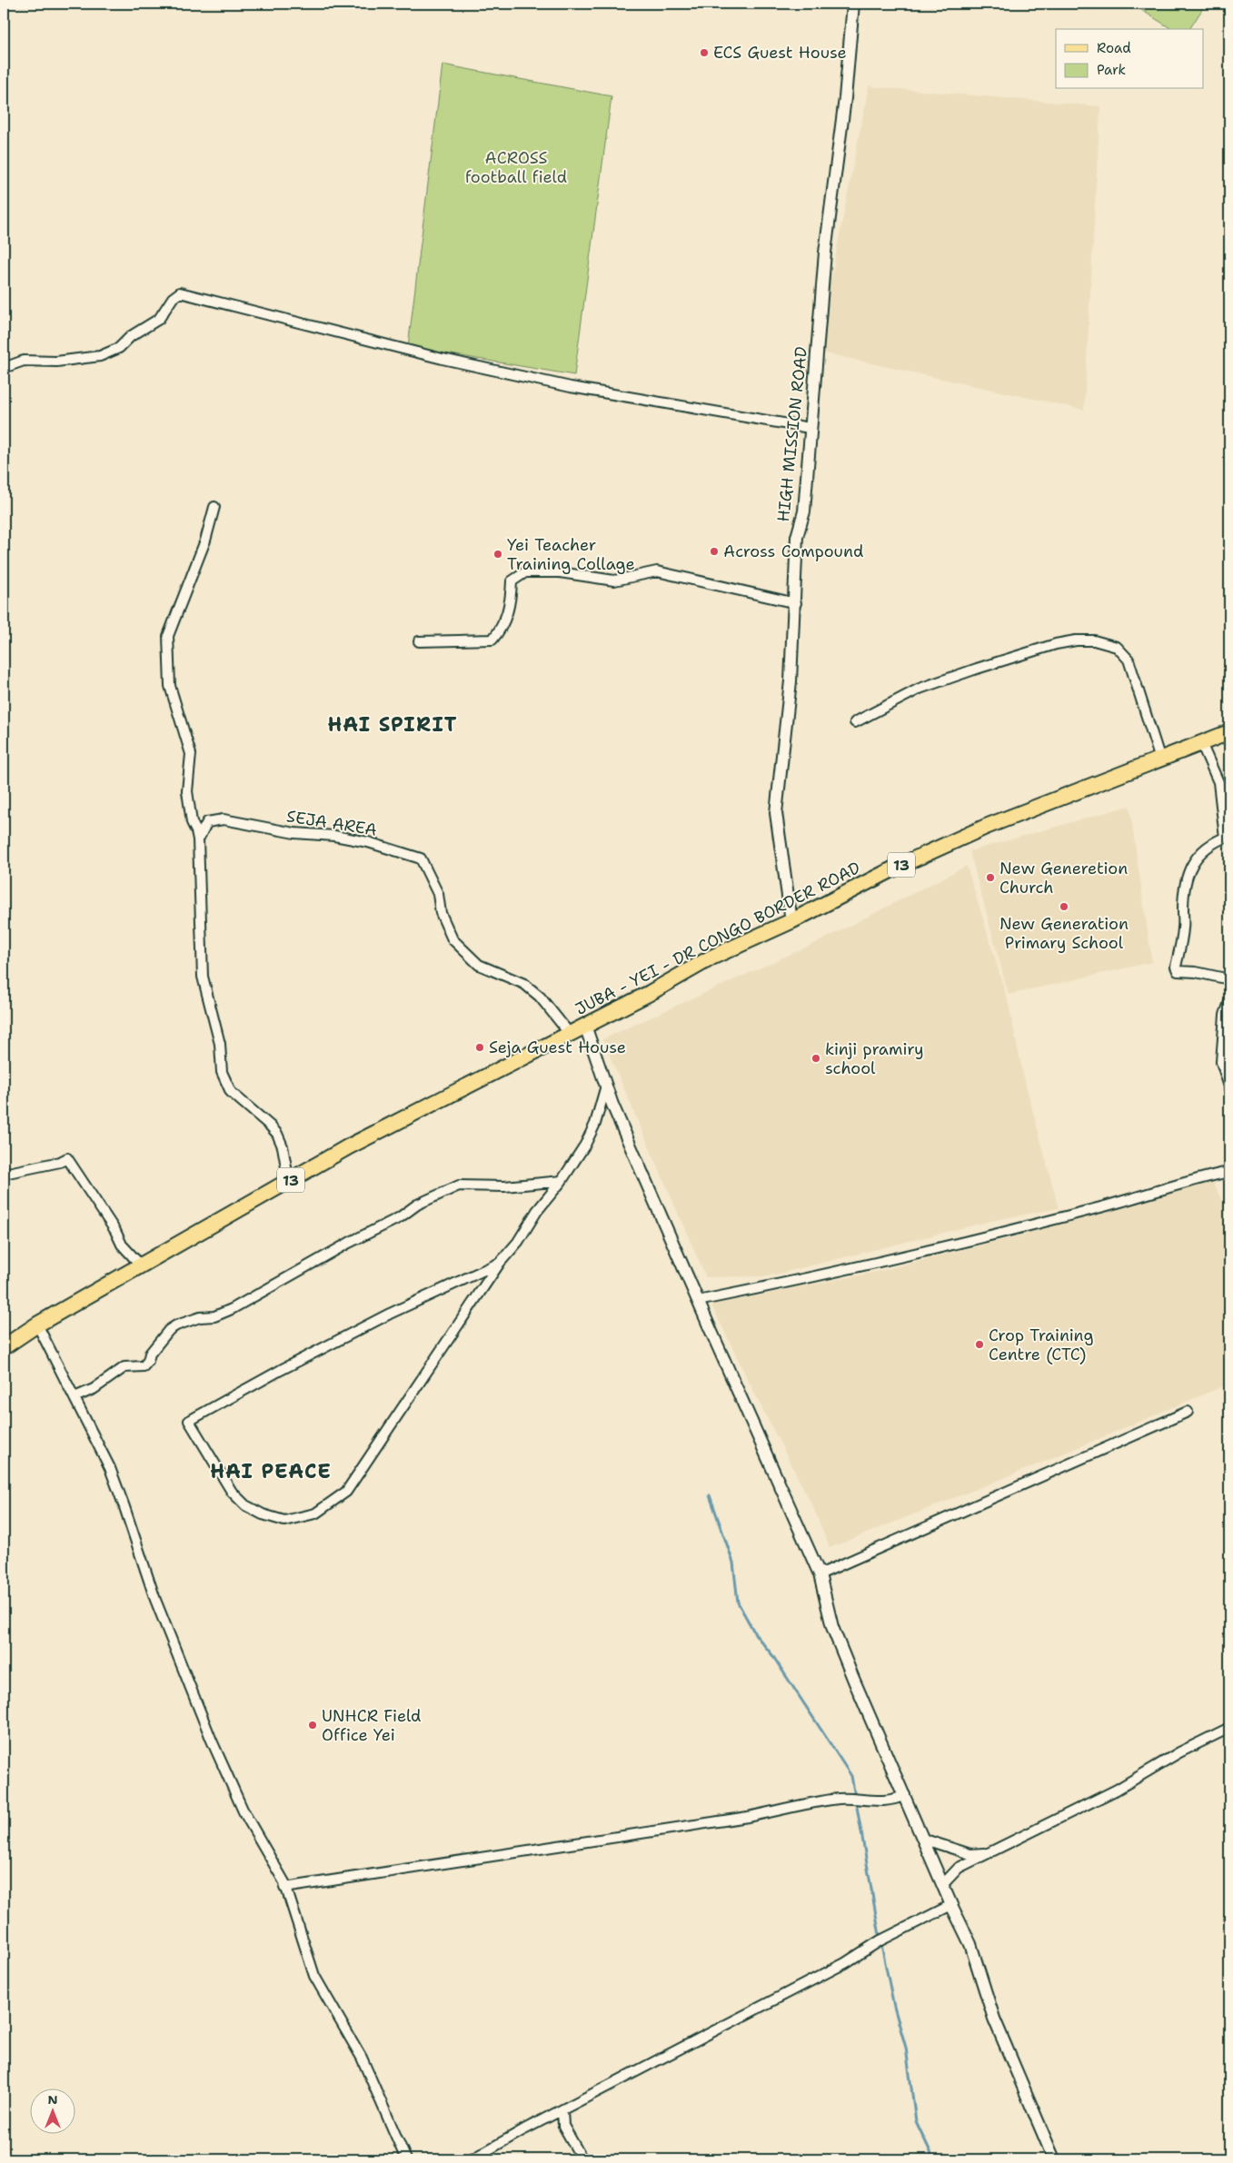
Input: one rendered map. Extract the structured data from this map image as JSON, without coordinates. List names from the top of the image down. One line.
{"streets":{"main road":["13","JUBA - YEI - DR CONGO BORDER ROAD"],"street":["HIGH MISSION ROAD","SEJA AREA"]},"crossings":[["HIGH MISSION ROAD","JUBA - YEI - DR CONGO BORDER ROAD"],["SEJA AREA","JUBA - YEI - DR CONGO BORDER ROAD"]],"districts":["HAI SPIRIT","HAI PEACE"],"parks":["ACROSS football field"],"places":["ECS Guest House","Across Compound","Yei Teacher Training Collage","New Generetion Church","New Generation Primary School","Seja Guest House","kinji pramiry school","Crop Training Centre (CTC)","UNHCR Field Office Yei"],"legend":["Road","Park"],"north":"top"}
